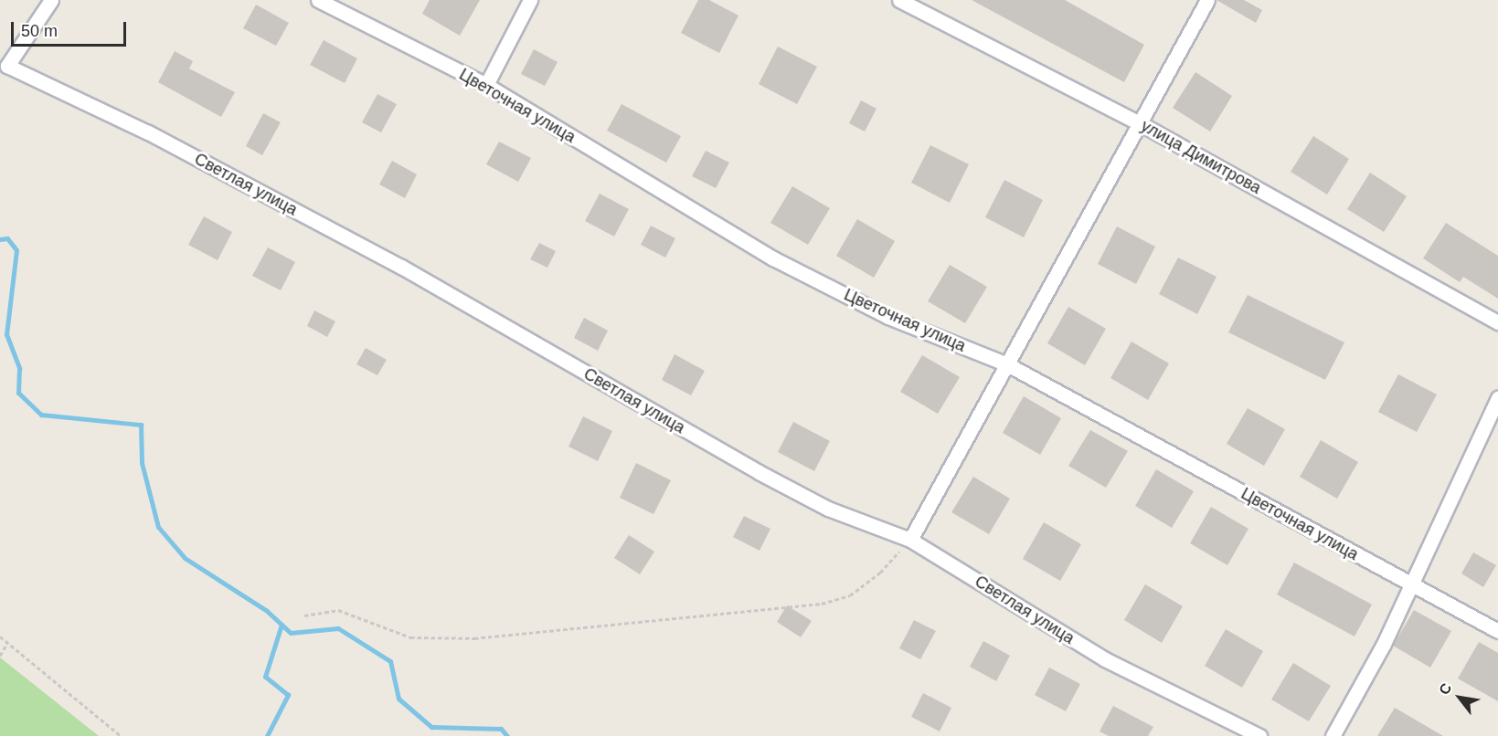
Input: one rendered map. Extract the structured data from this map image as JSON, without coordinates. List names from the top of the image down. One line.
{"streets":{"street":["Цветочная улица","улица Димитрова","Светлая улица"]},"scale_bar":"50 m","north":"top left"}
